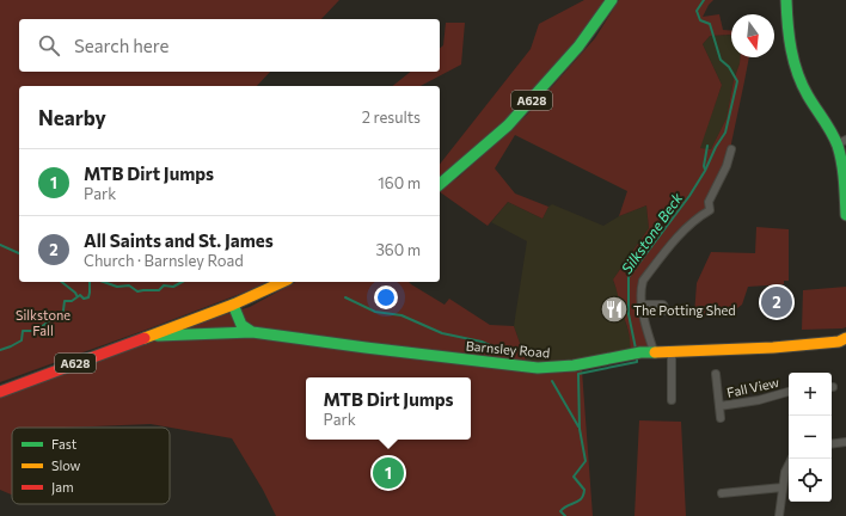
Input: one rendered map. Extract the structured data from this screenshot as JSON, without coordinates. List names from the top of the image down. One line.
{"streets":{"main road":["A628","Barnsley Road"],"street":["Fall View"]},"crossings":[["A628","Barnsley Road"]],"water":["Silkstone Beck"],"parks":["Silkstone Fall"],"places":{"restaurant":["The Potting Shed"]},"legend":["Fast","Slow","Jam"],"north":"bottom","page":{"search":"Search here","heading":["Nearby","2 results"],"list":[{"mark":"1","name":"MTB Dirt Jumps","note":"Park","value":"160 m"},{"mark":"2","name":"All Saints and St. James","note":"Church · Barnsley Road","value":"360 m"}],"pins":["2","1"],"map_buttons":["+","−"],"popup":["MTB Dirt Jumps","Park"]}}
